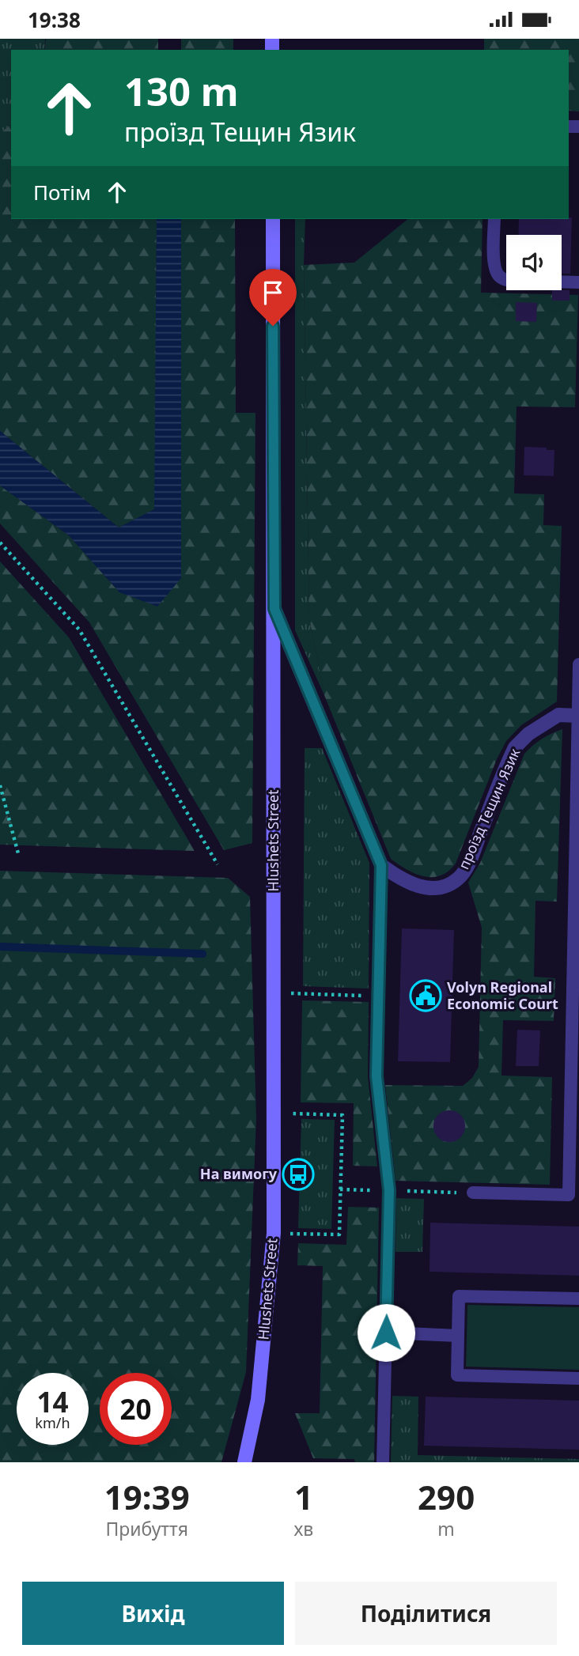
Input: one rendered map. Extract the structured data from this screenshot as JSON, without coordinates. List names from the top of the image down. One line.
{"streets":{"street":["проїзд Тещин Язик","Hlushets Street"]},"places":{"public building":["Volyn Regional Economic Court"],"bus stop":["На вимогу"]},"page":{"status":"19:38","turn":["130 m","проїзд Тещин Язик"],"then":"Потім","speed":"14 km/h","limit":"20","eta":["19:39","Прибуття","1","хв","290","m"],"buttons":["Вихід","Поділитися"]}}
